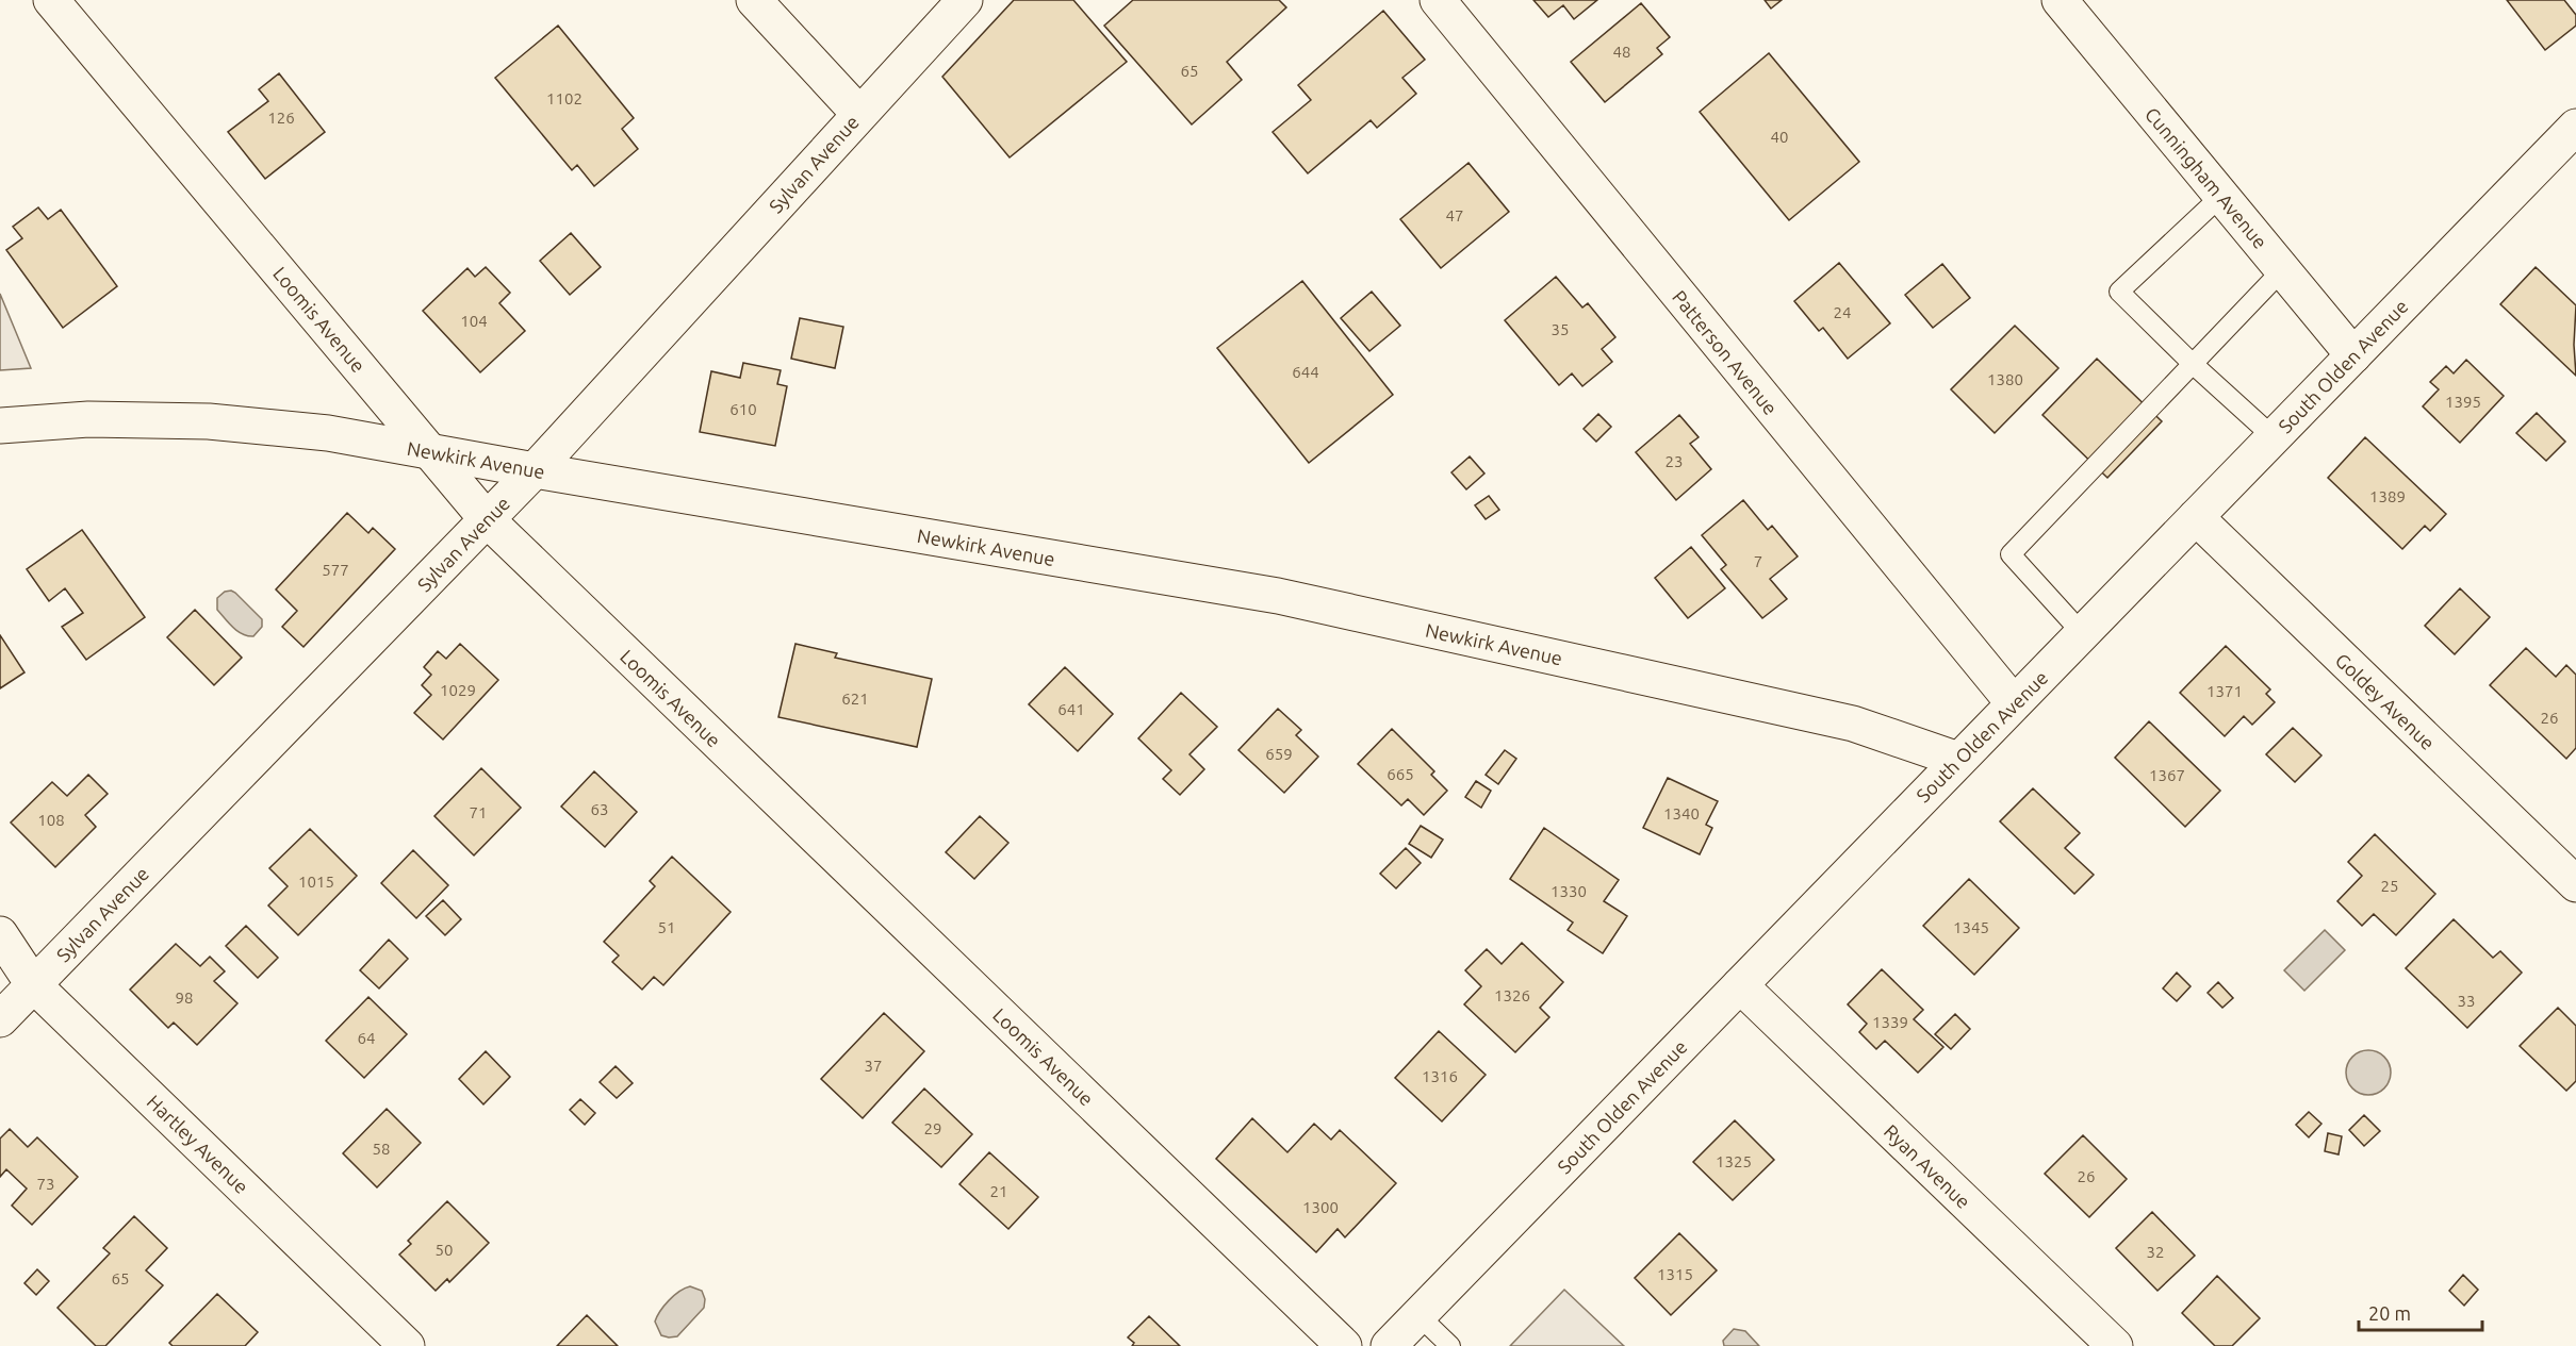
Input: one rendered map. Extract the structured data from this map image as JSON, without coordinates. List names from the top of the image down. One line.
{"streets":{"street":["Sylvan Avenue","Cunningham Avenue","Loomis Avenue","Patterson Avenue","South Olden Avenue","Newkirk Avenue","Goldey Avenue","Hartley Avenue","Ryan Avenue"]},"crossings":[["Sylvan Avenue","Loomis Avenue"],["Sylvan Avenue","Newkirk Avenue"],["Sylvan Avenue","Hartley Avenue"],["Cunningham Avenue","South Olden Avenue"],["Loomis Avenue","Newkirk Avenue"],["Patterson Avenue","South Olden Avenue"],["South Olden Avenue","Newkirk Avenue"],["South Olden Avenue","Goldey Avenue"],["South Olden Avenue","Ryan Avenue"]],"house_numbers":["48","65","1102","126","40","47","24","104","35","644","1380","1395","610","23","1389","7","577","1029","1371","621","641","26","659","665","1367","63","71","1340","108","1015","25","1330","51","1345","1326","98","33","1339","64","37","1316","29","58","1325","26","73","21","1300","50","32","1315","65"],"scale_bar":"20 m"}
